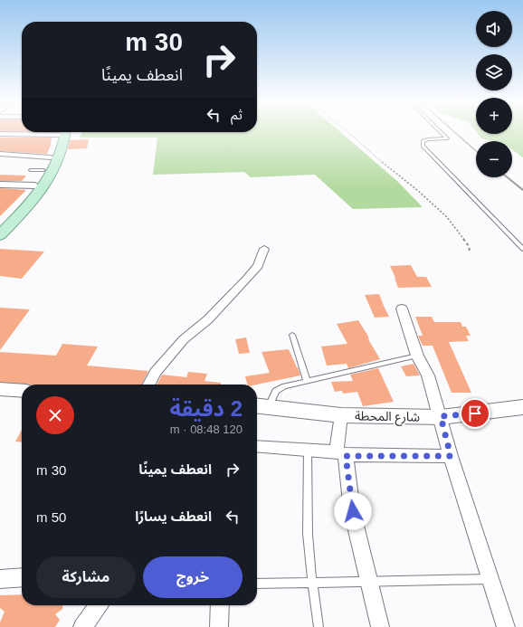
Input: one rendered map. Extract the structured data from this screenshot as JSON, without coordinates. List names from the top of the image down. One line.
{"streets":{"main road":["شارع المحطة"]},"page":{"map_buttons":["+","−"],"turn":["30 m","انعطف يمينًا"],"then":"ثم","heading":["2 دقيقة","120 m · 08:48"],"list":[{"name":"انعطف يمينًا","value":"30 m"},{"name":"انعطف يسارًا","value":"50 m"}],"buttons":["خروج","مشاركة"]}}
